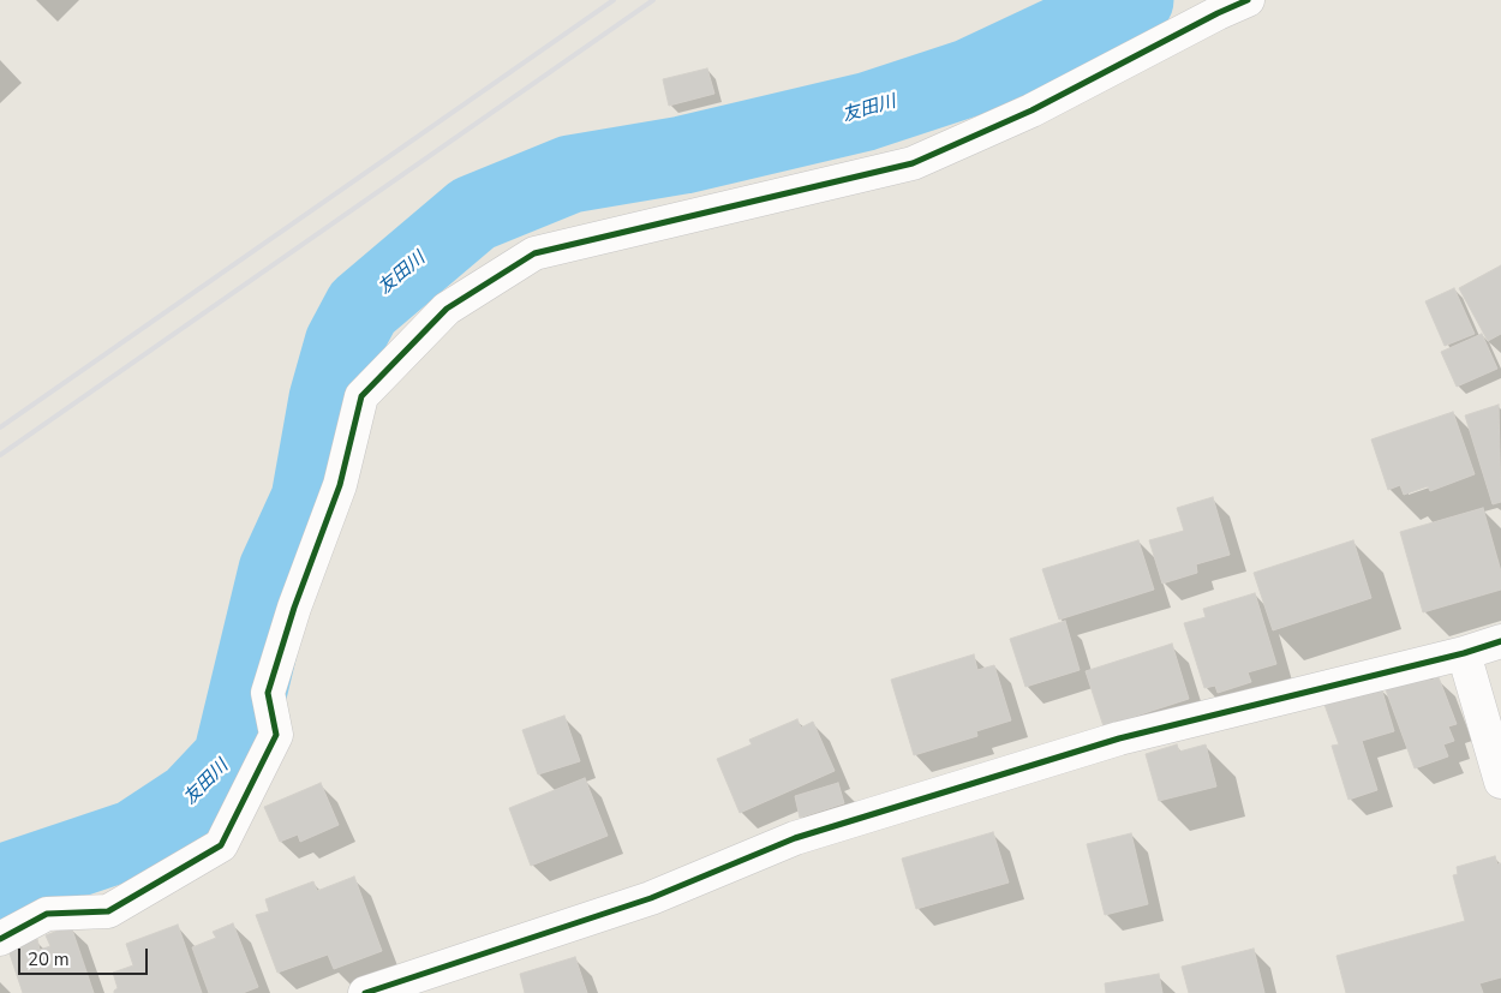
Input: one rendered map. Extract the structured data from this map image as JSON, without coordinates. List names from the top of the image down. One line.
{"water":["友田川"],"scale_bar":"20 m"}
